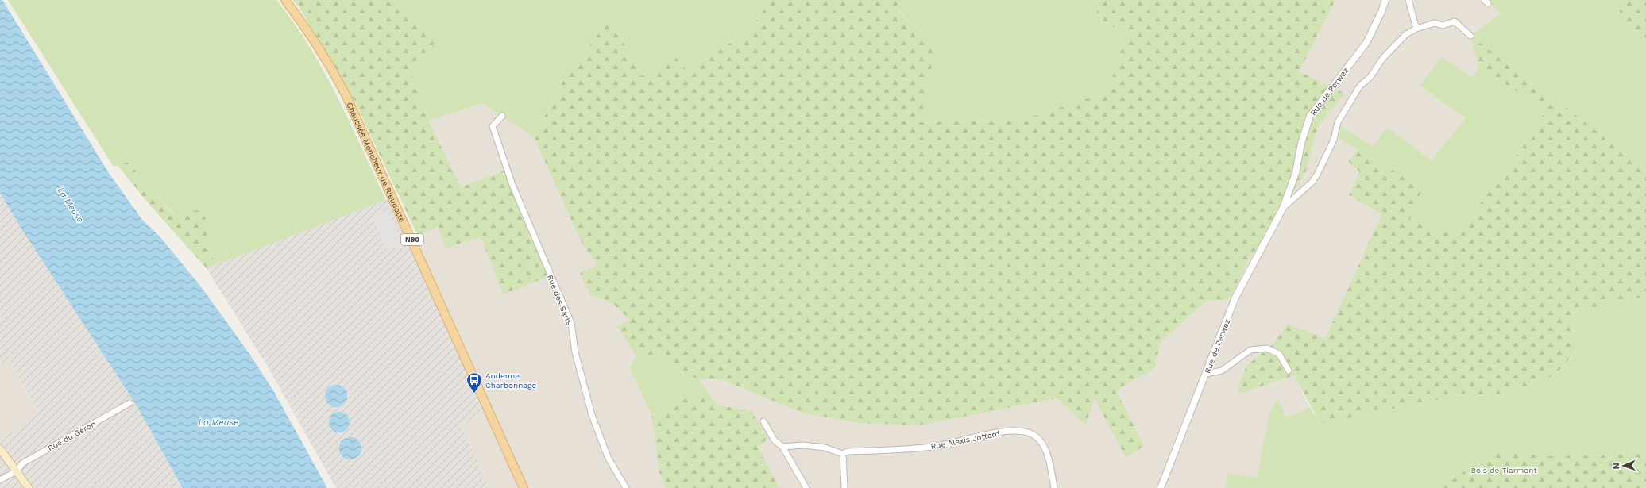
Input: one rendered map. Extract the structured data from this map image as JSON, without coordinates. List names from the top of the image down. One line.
{"streets":{"main road":["Chaussée Moncheur de Rieudotte","N90"],"street":["Rue de Perwez","Rue des Sarts","Rue du Géron","Rue Alexis Jottard"]},"water":["La Meuse"],"parks":["Bois de Tiarmont"],"places":{"bus stop":["Andenne Charbonnage"]},"north":"left"}
